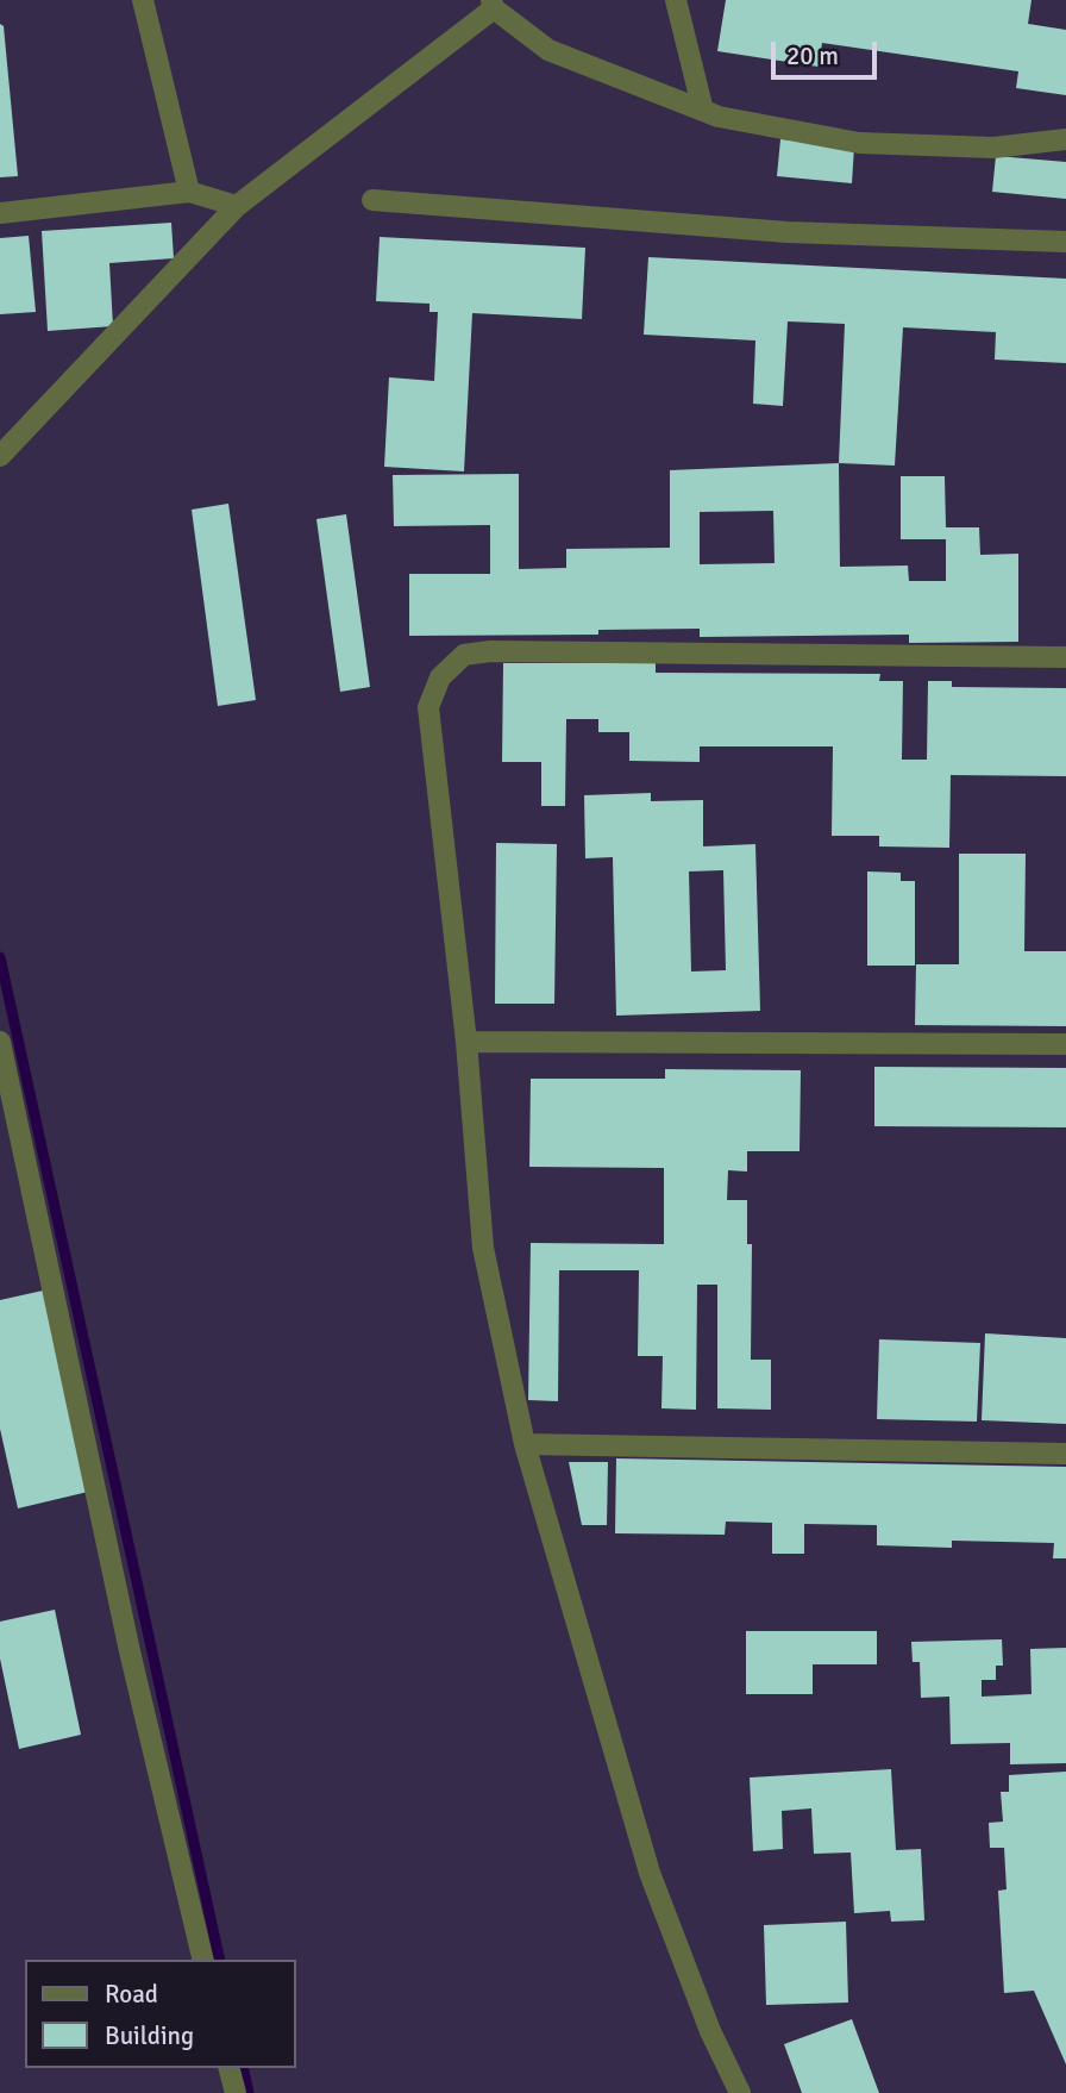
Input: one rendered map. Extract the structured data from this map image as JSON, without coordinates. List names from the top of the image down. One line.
{"legend":["Road","Building"],"scale_bar":"20 m"}
